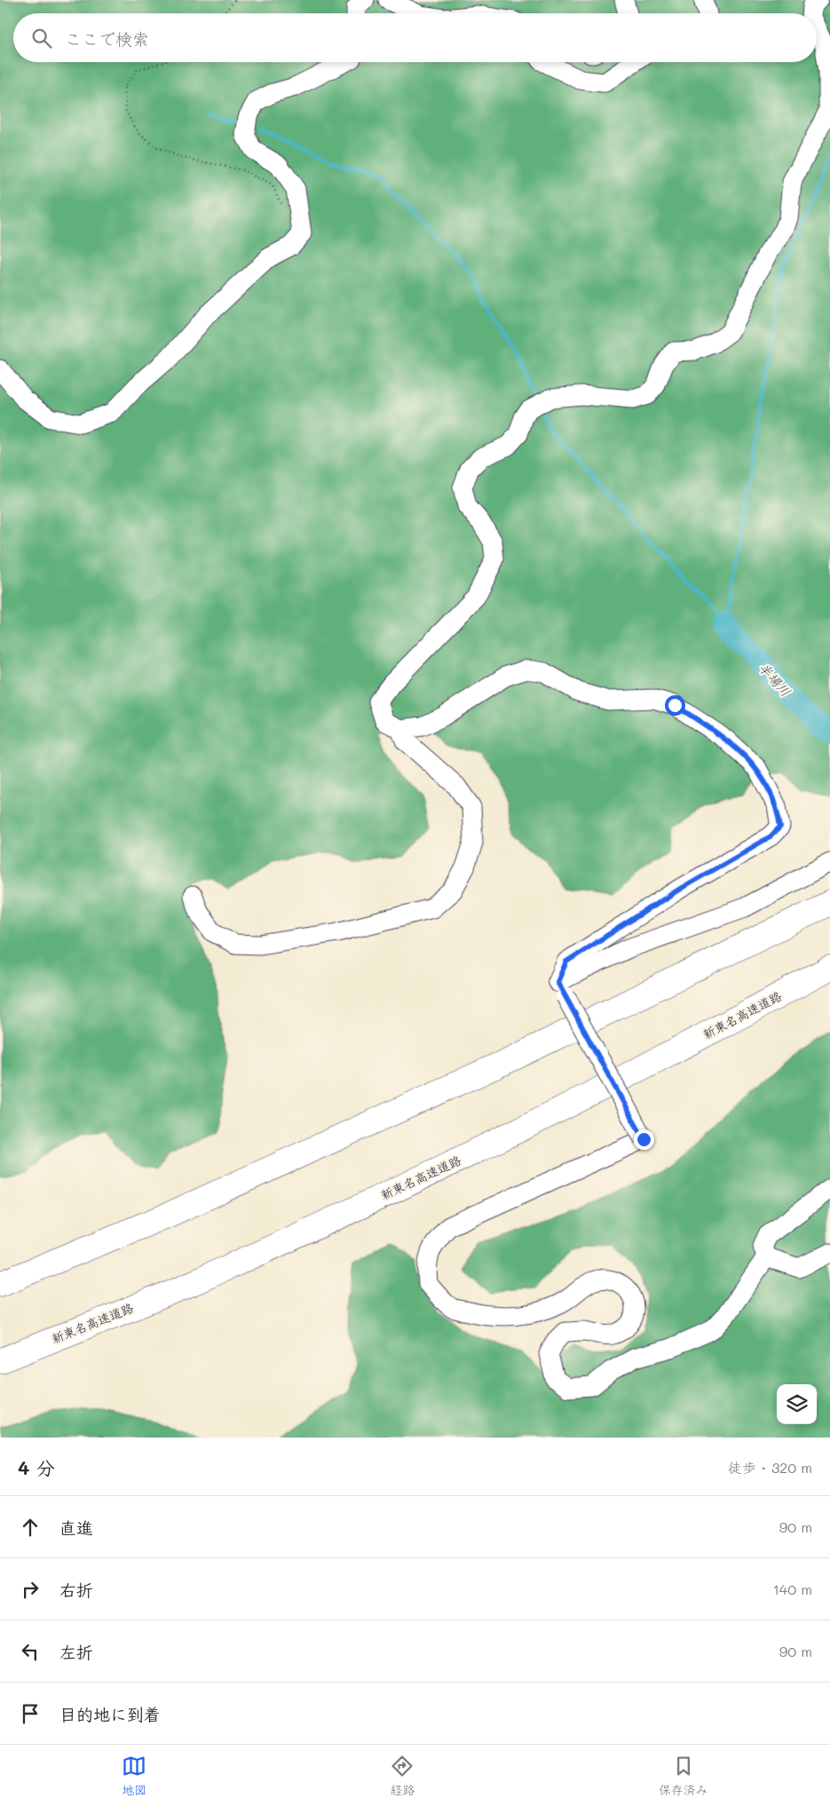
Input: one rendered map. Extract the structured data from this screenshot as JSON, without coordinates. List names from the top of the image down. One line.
{"streets":{"highway":["新東名高速道路"]},"water":["半場川"],"page":{"search":"ここで検索","heading":["4 分","徒歩 · 320 m"],"list":[["直進","90 m"],["右折","140 m"],["左折","90 m"],"目的地に到着"],"nav":["地図","経路","保存済み"]}}
